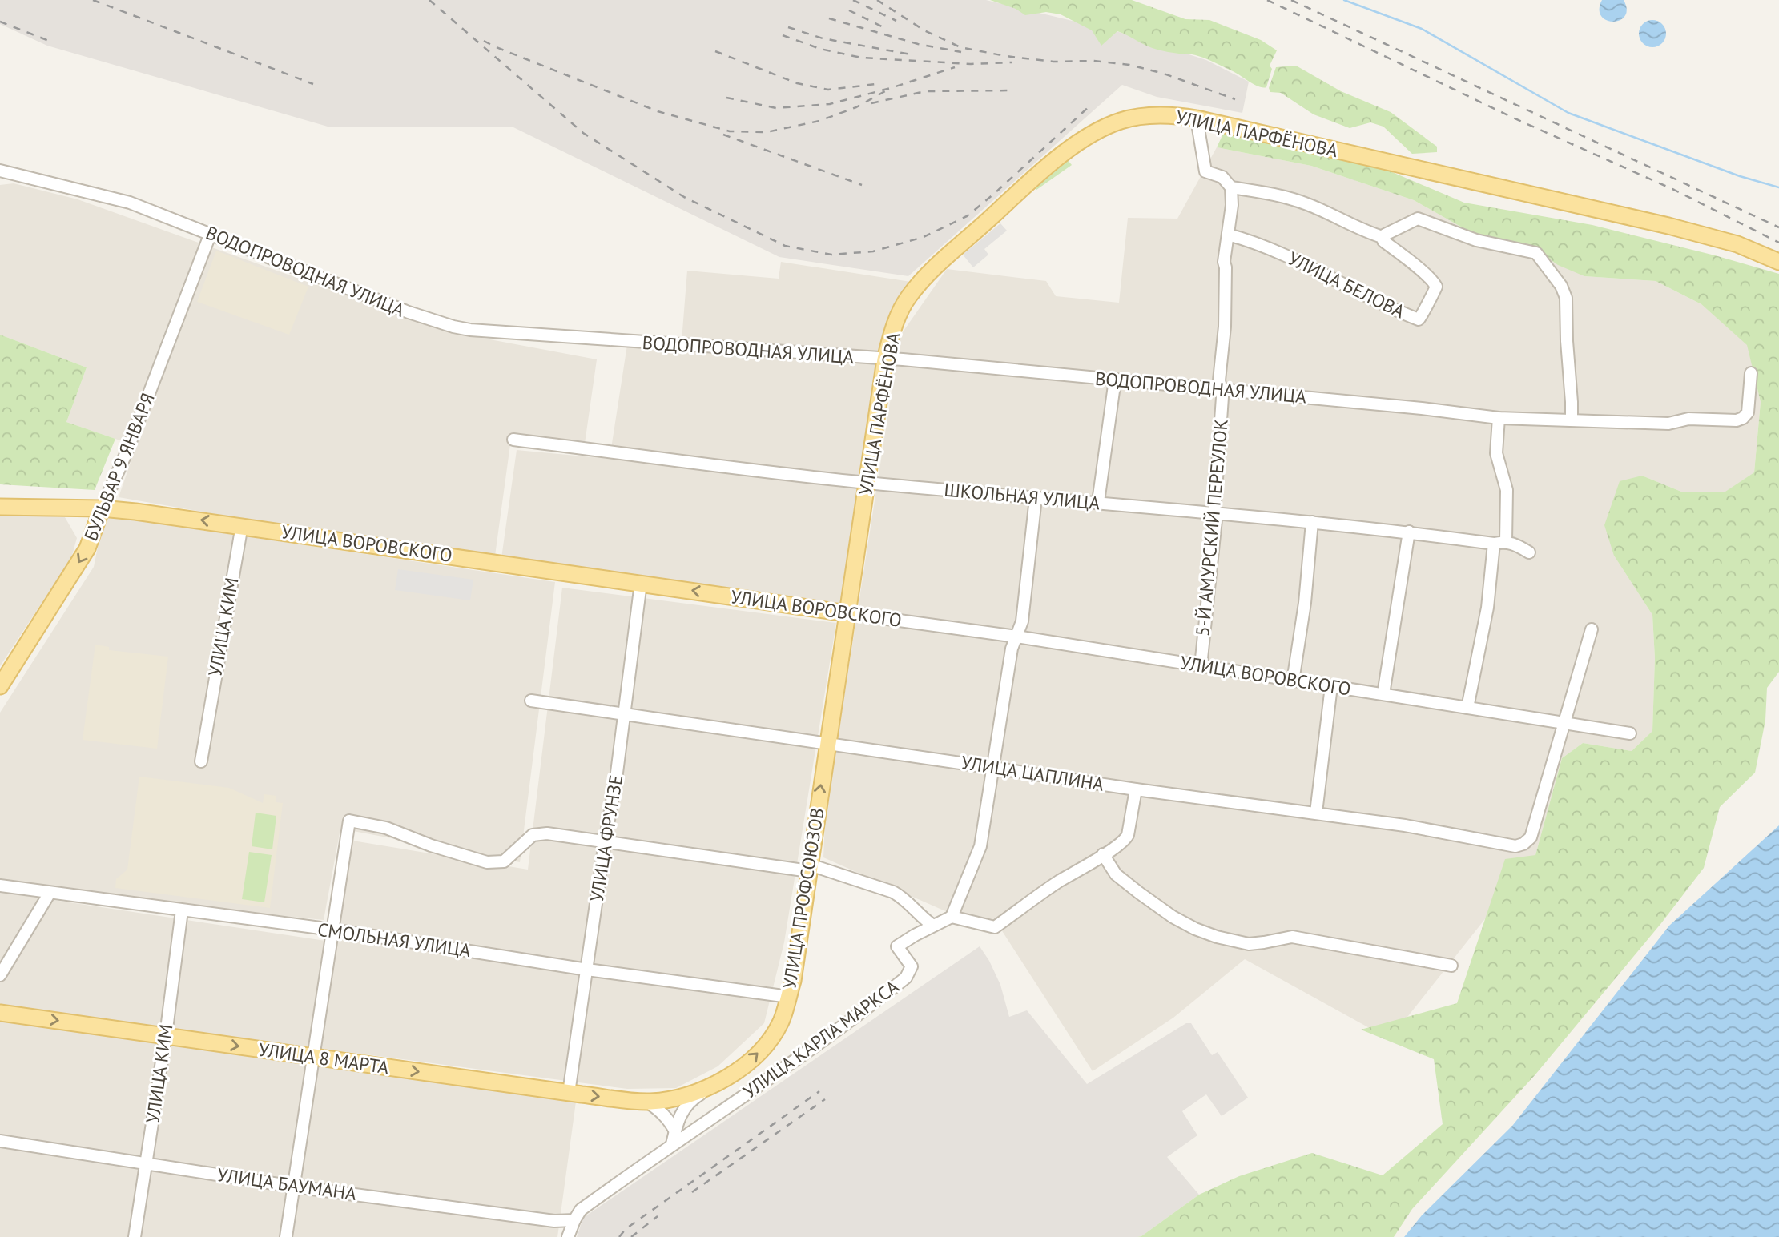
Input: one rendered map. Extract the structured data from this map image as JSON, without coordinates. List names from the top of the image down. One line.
{"streets":{"main road":["УЛИЦА ПАРФЁНОВА","БУЛЬВАР 9 ЯНВАРЯ","УЛИЦА ВОРОВСКОГО","УЛИЦА ПРОФСОЮЗОВ","УЛИЦА 8 МАРТА"],"street":["ВОДОПРОВОДНАЯ УЛИЦА","УЛИЦА БЕЛОВА","ШКОЛЬНАЯ УЛИЦА","5-Й АМУРСКИЙ ПЕРЕУЛОК","УЛИЦА КИМ","УЛИЦА ЦАПЛИНА","УЛИЦА ФРУНЗЕ","СМОЛЬНАЯ УЛИЦА","УЛИЦА КАРЛА МАРКСА","УЛИЦА БАУМАНА"]},"crossings":[["УЛИЦА ПАРФЁНОВА","ВОДОПРОВОДНАЯ УЛИЦА"],["УЛИЦА ПАРФЁНОВА","ШКОЛЬНАЯ УЛИЦА"],["УЛИЦА ПАРФЁНОВА","УЛИЦА ВОРОВСКОГО"],["УЛИЦА ПАРФЁНОВА","УЛИЦА ПРОФСОЮЗОВ"],["ВОДОПРОВОДНАЯ УЛИЦА","БУЛЬВАР 9 ЯНВАРЯ"],["ВОДОПРОВОДНАЯ УЛИЦА","5-Й АМУРСКИЙ ПЕРЕУЛОК"],["УЛИЦА БЕЛОВА","5-Й АМУРСКИЙ ПЕРЕУЛОК"],["БУЛЬВАР 9 ЯНВАРЯ","УЛИЦА ВОРОВСКОГО"],["ШКОЛЬНАЯ УЛИЦА","5-Й АМУРСКИЙ ПЕРЕУЛОК"],["5-Й АМУРСКИЙ ПЕРЕУЛОК","УЛИЦА ВОРОВСКОГО"],["УЛИЦА ВОРОВСКОГО","УЛИЦА КИМ"],["УЛИЦА ВОРОВСКОГО","УЛИЦА ЦАПЛИНА"],["УЛИЦА ВОРОВСКОГО","УЛИЦА ФРУНЗЕ"],["УЛИЦА ВОРОВСКОГО","УЛИЦА ПРОФСОЮЗОВ"],["УЛИЦА КИМ","СМОЛЬНАЯ УЛИЦА"],["УЛИЦА КИМ","УЛИЦА 8 МАРТА"],["УЛИЦА КИМ","УЛИЦА БАУМАНА"],["УЛИЦА ЦАПЛИНА","УЛИЦА ФРУНЗЕ"],["УЛИЦА ЦАПЛИНА","УЛИЦА ПРОФСОЮЗОВ"],["УЛИЦА ФРУНЗЕ","СМОЛЬНАЯ УЛИЦА"],["УЛИЦА ФРУНЗЕ","УЛИЦА 8 МАРТА"],["УЛИЦА ПРОФСОЮЗОВ","СМОЛЬНАЯ УЛИЦА"],["УЛИЦА ПРОФСОЮЗОВ","УЛИЦА 8 МАРТА"],["УЛИЦА КАРЛА МАРКСА","УЛИЦА БАУМАНА"]],"one_way":["БУЛЬВАР 9 ЯНВАРЯ","УЛИЦА ПРОФСОЮЗОВ","УЛИЦА 8 МАРТА"]}
